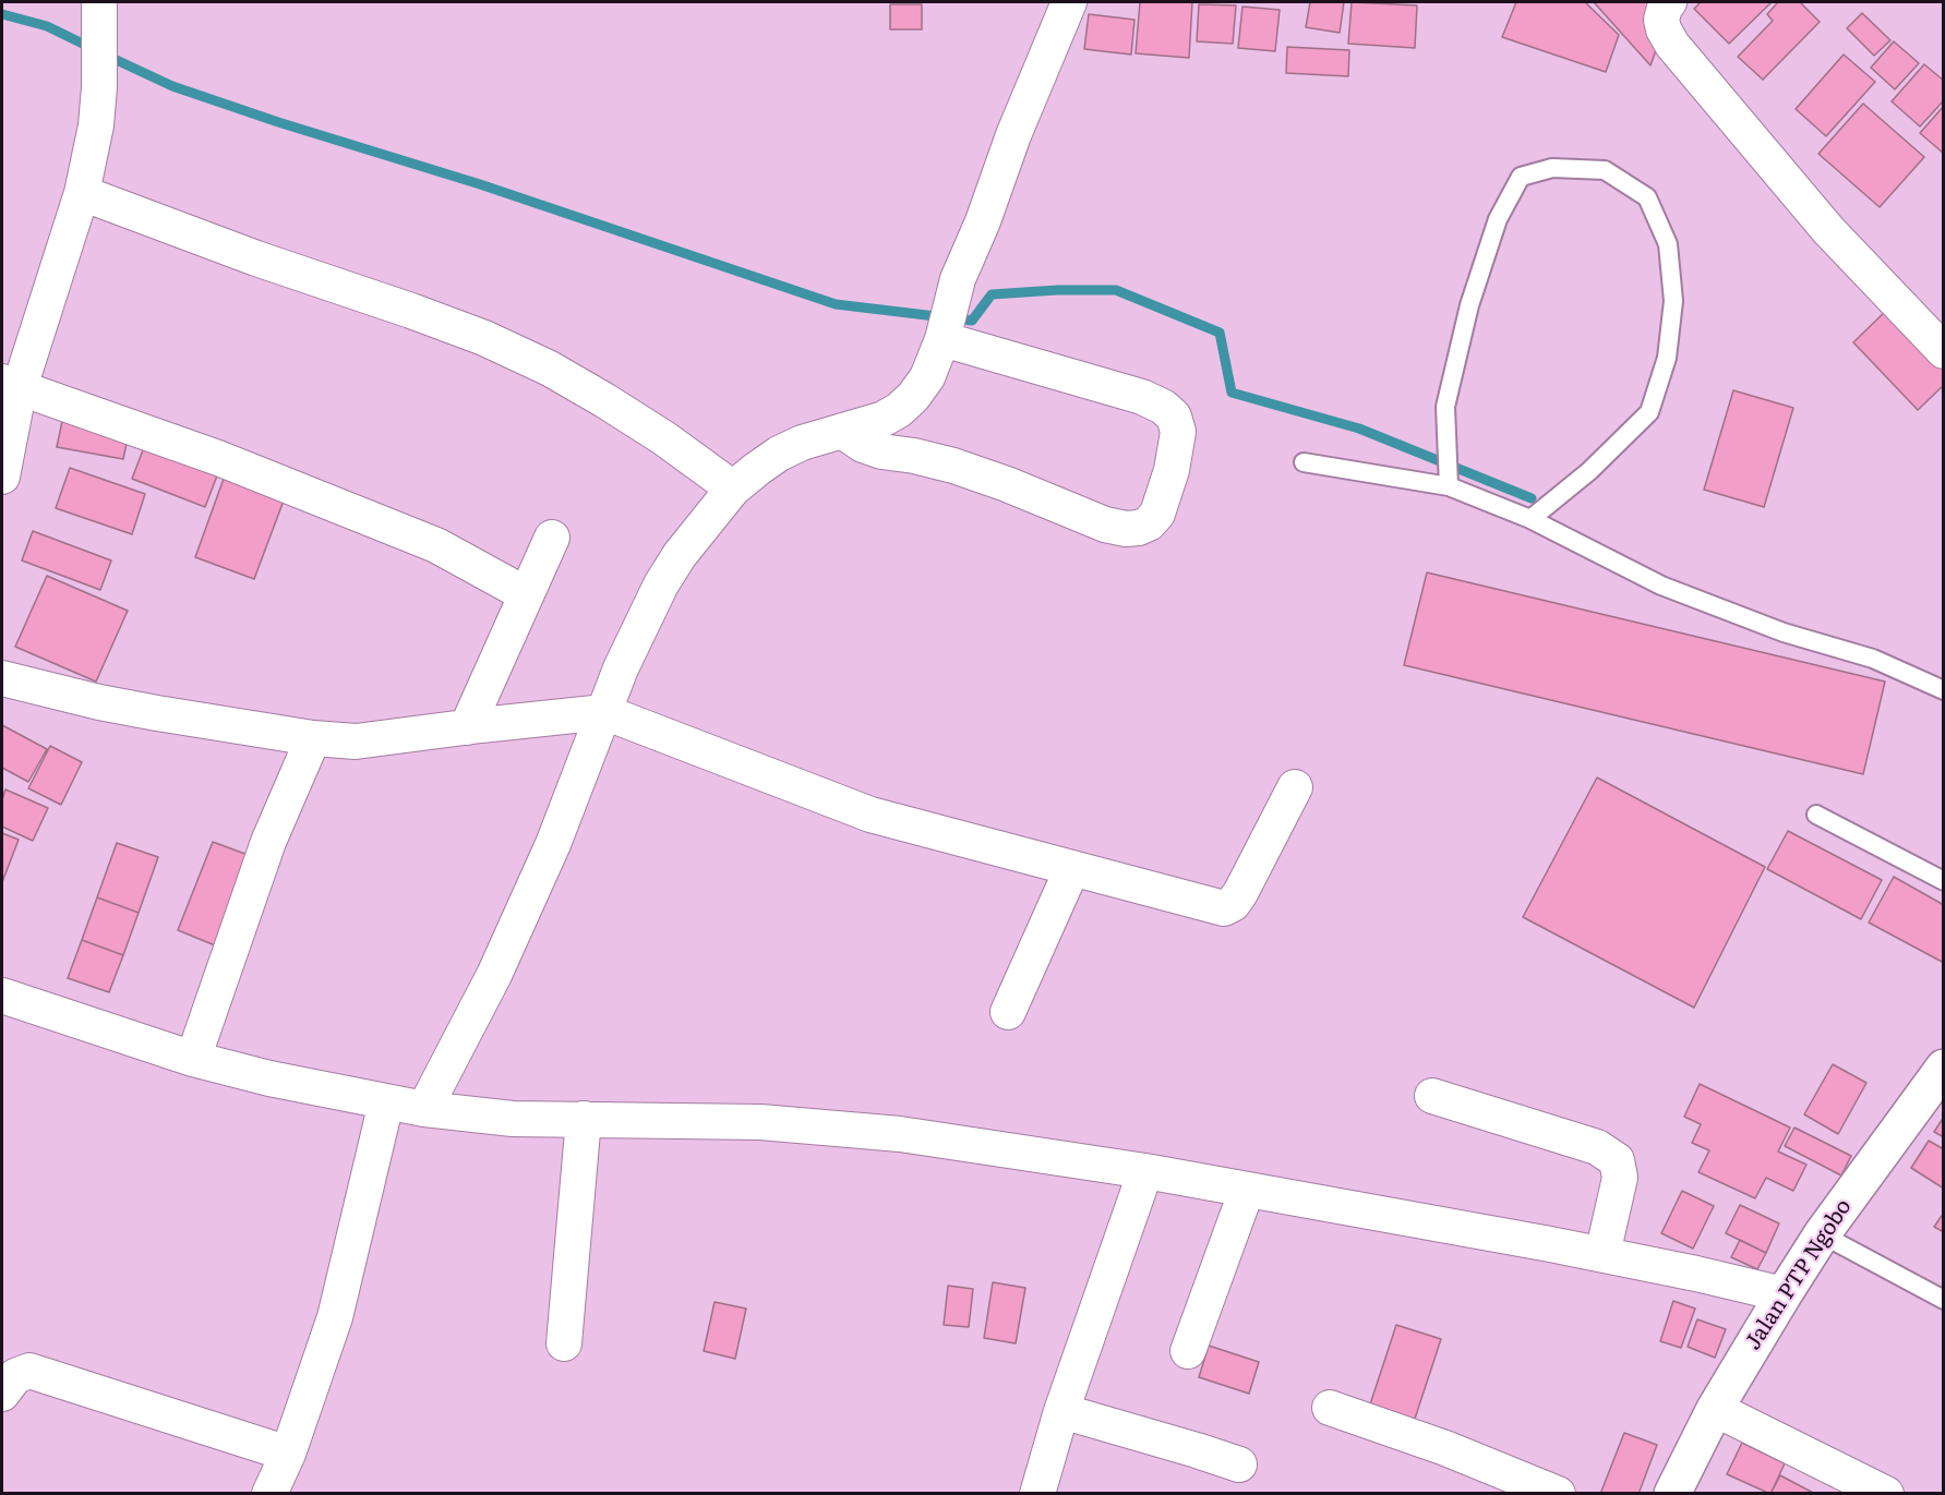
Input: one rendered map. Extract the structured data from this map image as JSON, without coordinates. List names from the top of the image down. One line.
{"streets":{"main road":["Jalan PTP Ngobo"]}}
